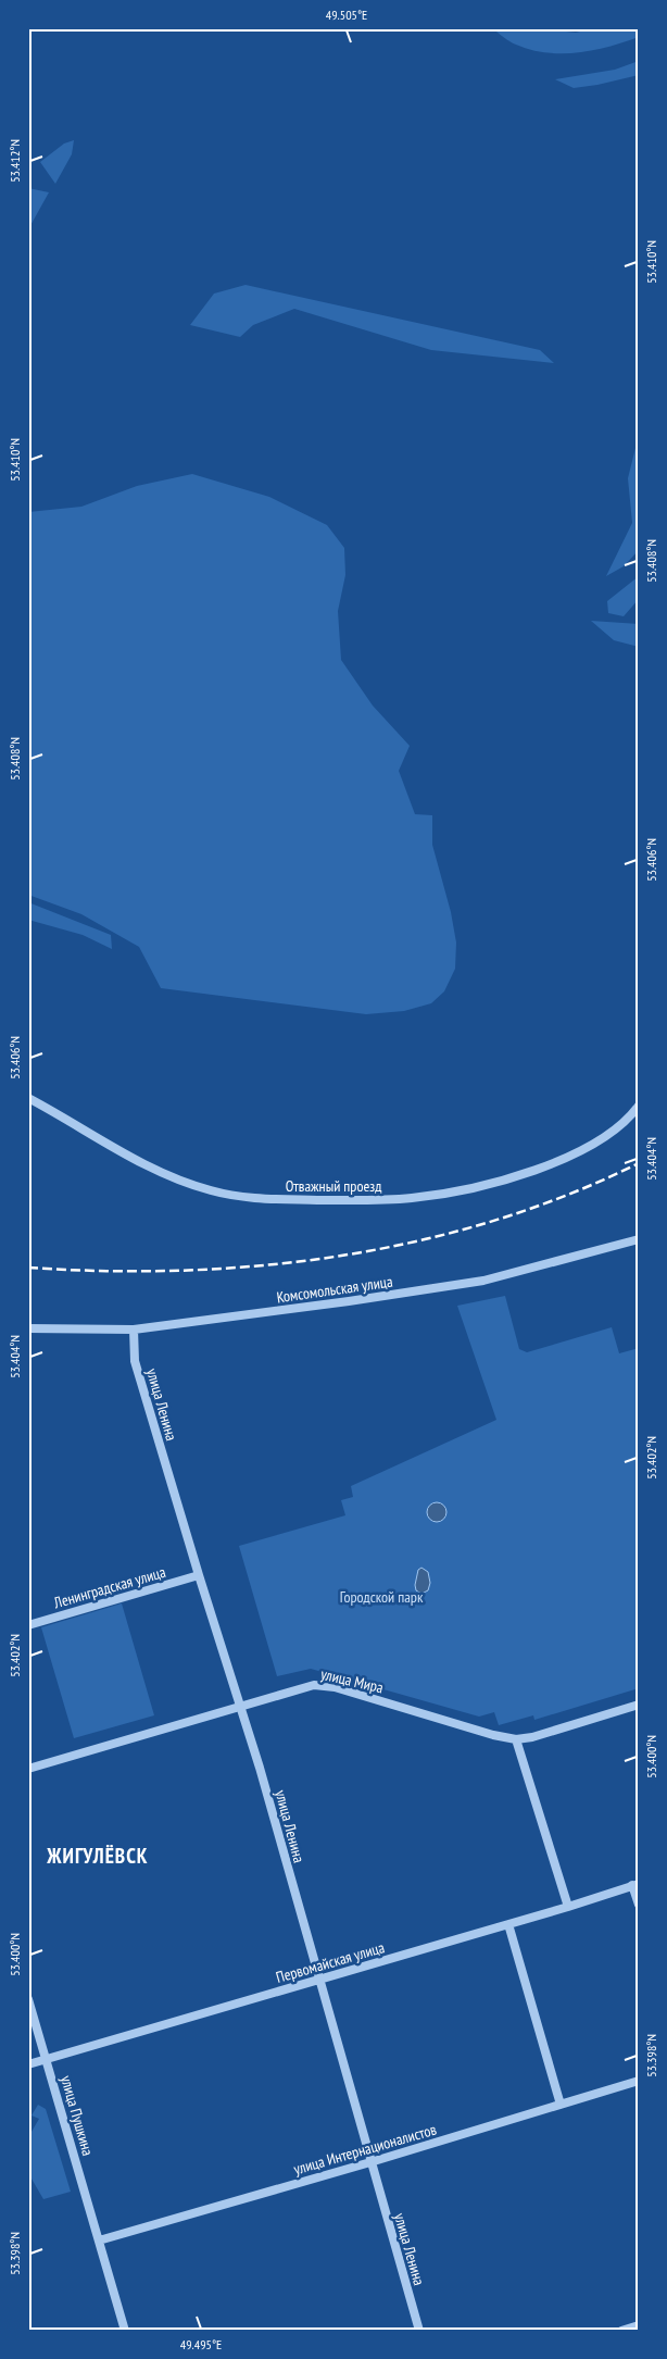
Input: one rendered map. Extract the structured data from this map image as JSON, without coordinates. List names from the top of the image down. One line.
{"streets":{"street":["Отважный проезд","Комсомольская улица","улица Ленина","Ленинградская улица","улица Мира","Первомайская улица","улица Пушкина","улица Интернационалистов"]},"crossings":[["Комсомольская улица","улица Ленина"],["улица Ленина","Ленинградская улица"],["улица Ленина","улица Мира"],["улица Ленина","Первомайская улица"],["улица Ленина","улица Интернационалистов"],["Первомайская улица","улица Пушкина"],["улица Пушкина","улица Интернационалистов"]],"districts":["ЖИГУЛЁВСК"],"parks":["Городской парк"],"coordinates":["49.505°E","53.412°N","53.410°N","53.408°N","53.406°N","53.404°N","53.402°N","53.400°N","53.398°N","49.495°E"]}
